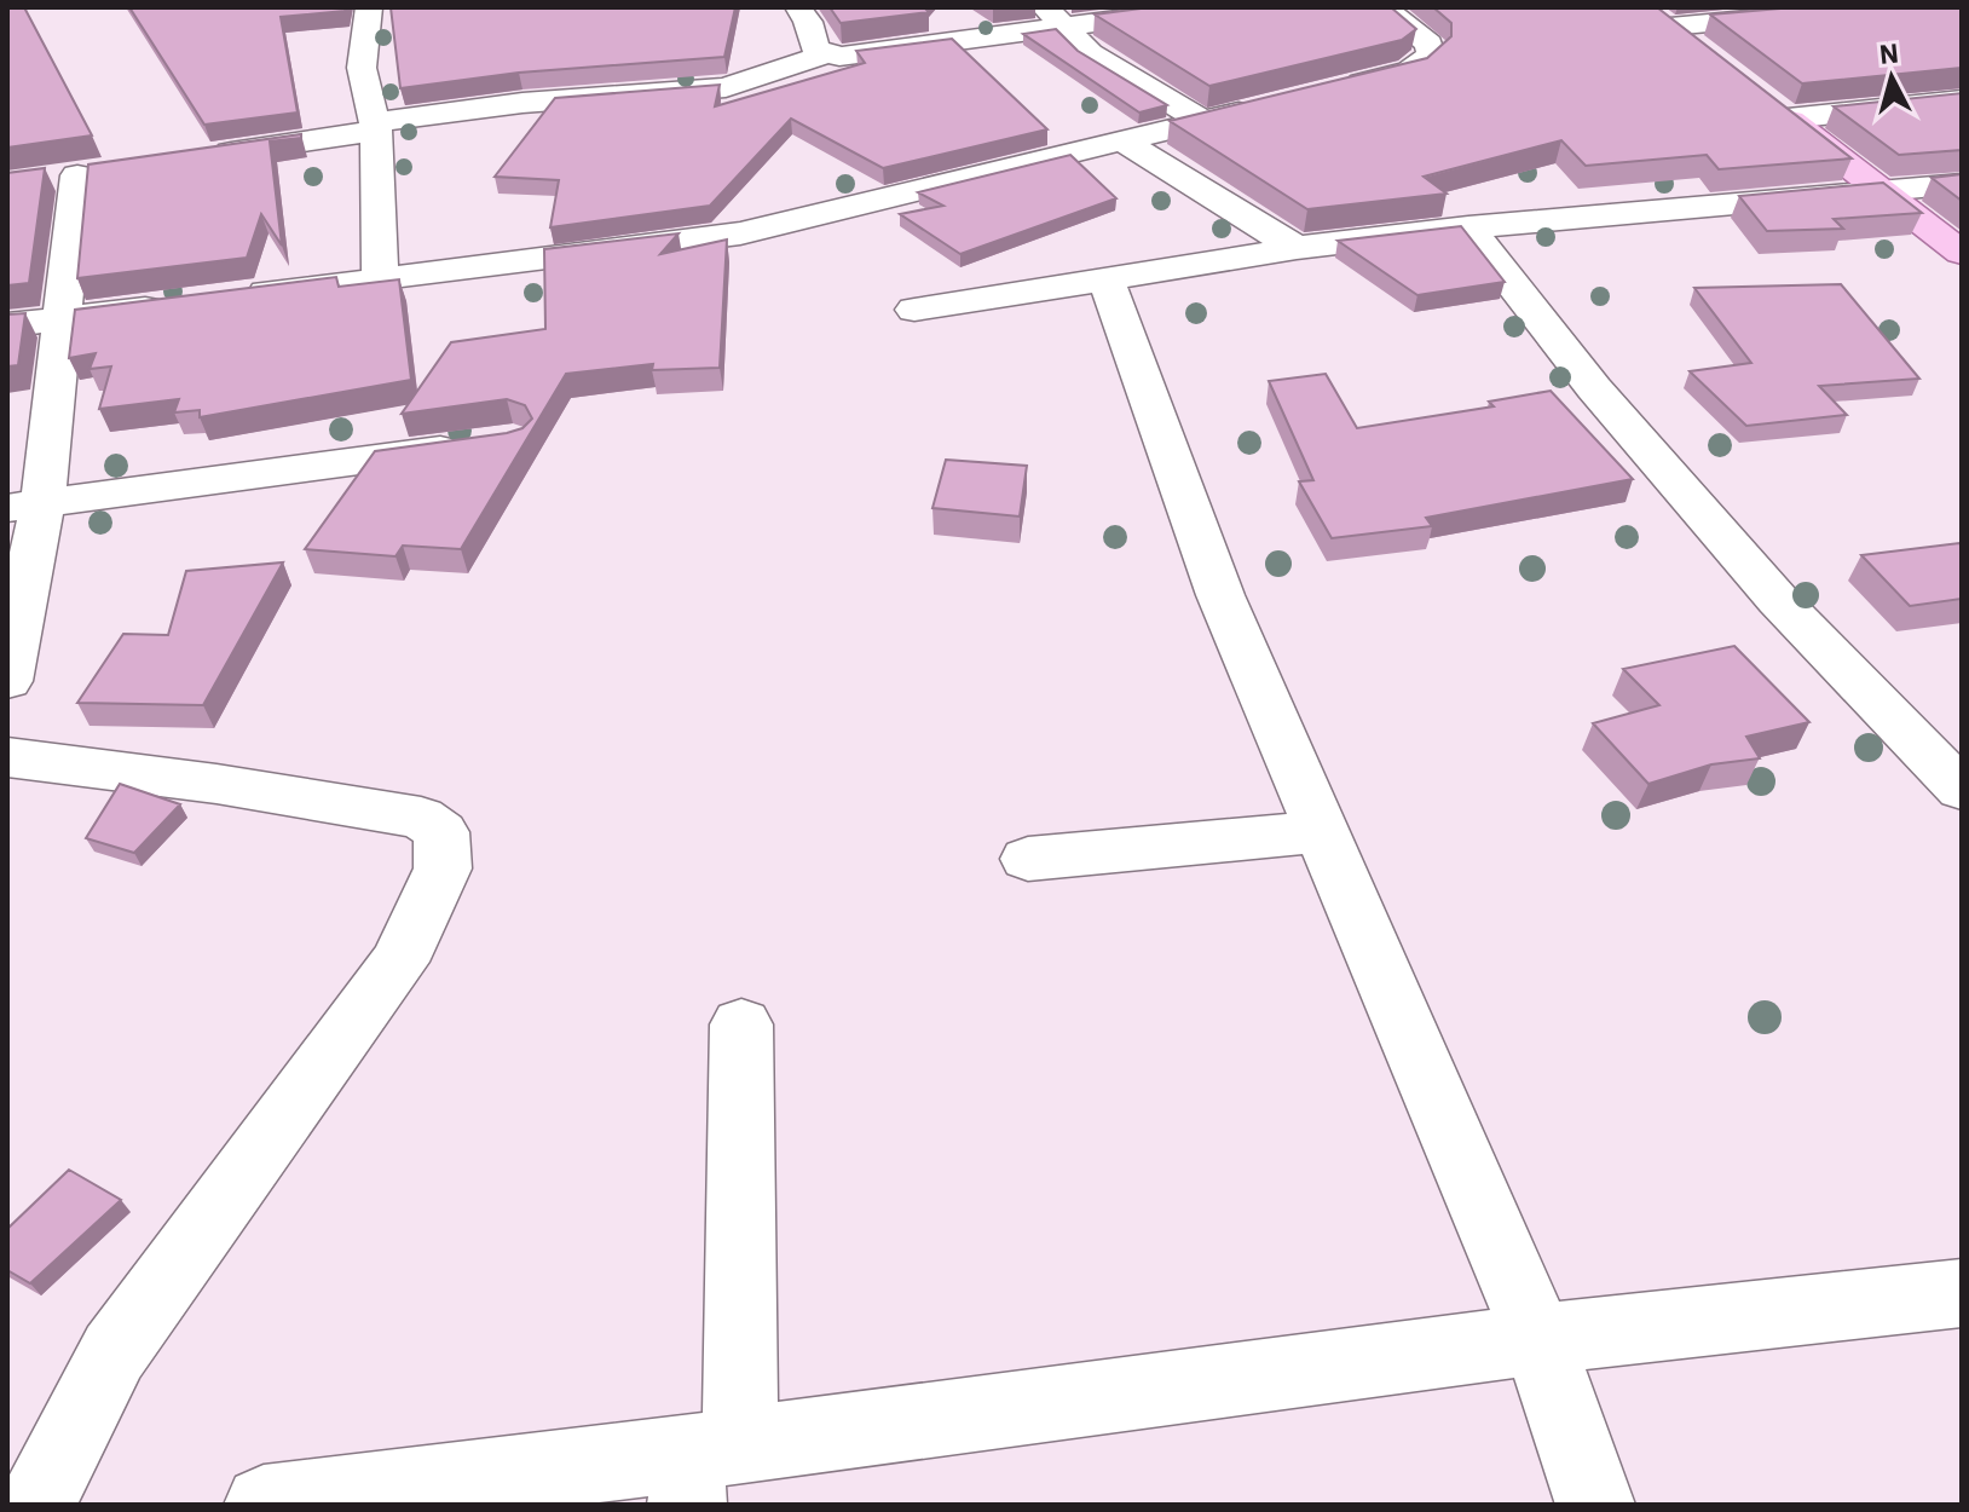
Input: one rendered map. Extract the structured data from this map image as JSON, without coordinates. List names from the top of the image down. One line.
{"north":"top"}
